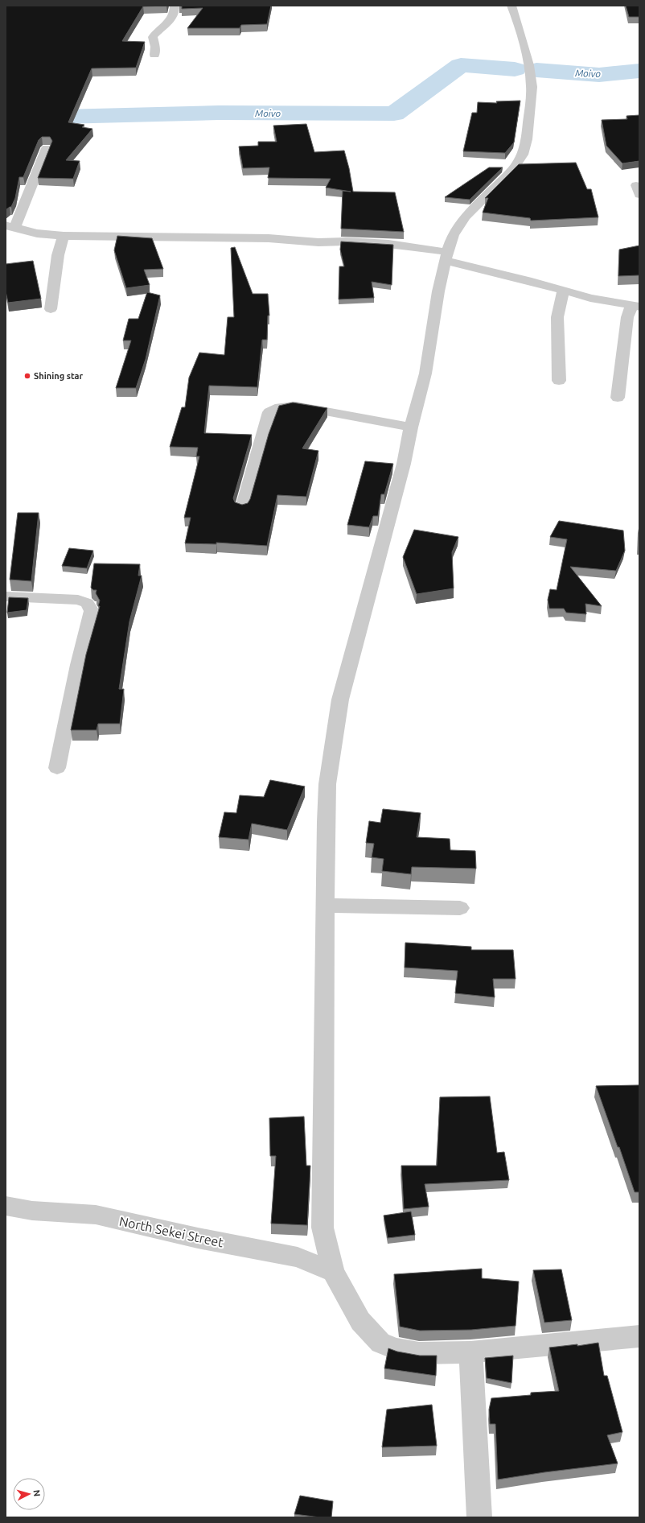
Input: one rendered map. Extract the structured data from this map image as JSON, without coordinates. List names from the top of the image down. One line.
{"streets":{"street":["North Sekei Street"]},"water":["Moivo"],"places":["Shining star"],"north":"right"}
